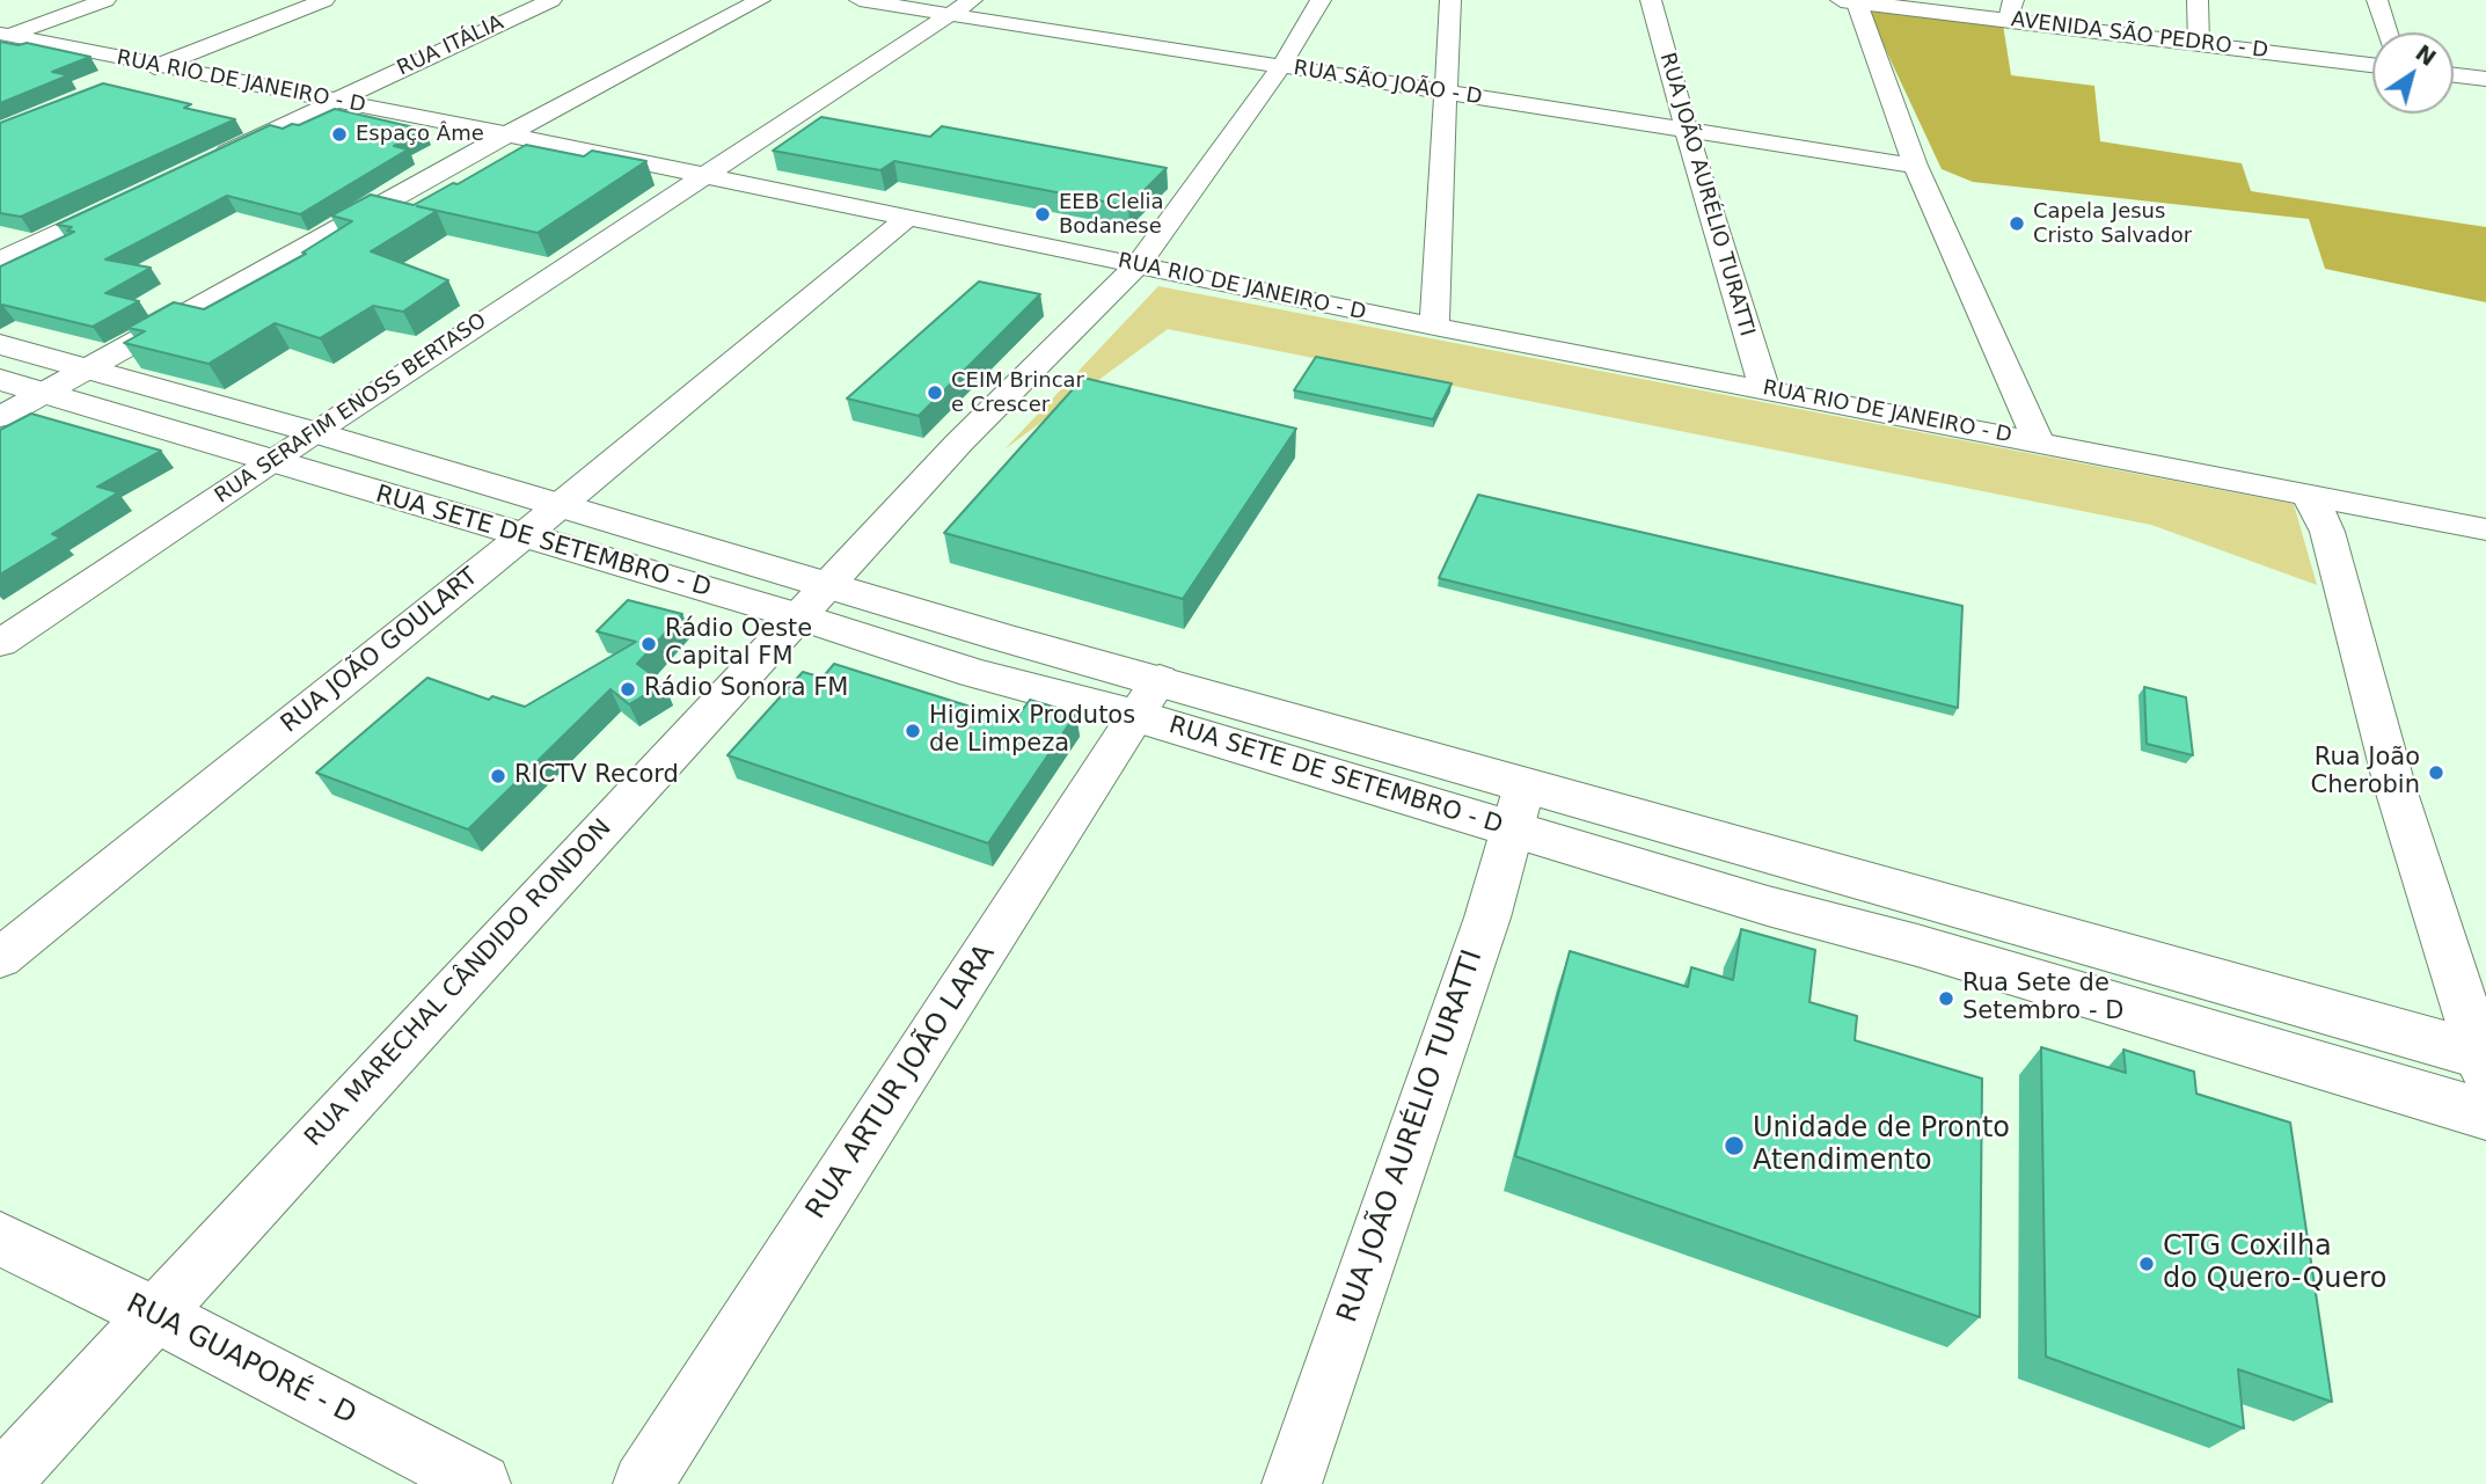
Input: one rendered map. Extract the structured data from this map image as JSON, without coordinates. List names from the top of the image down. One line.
{"streets":{"street":["AVENIDA SÃO PEDRO - D","RUA ITÁLIA","RUA RIO DE JANEIRO - D","RUA SÃO JOÃO - D","RUA JOÃO AURÉLIO TURATTI","RUA SERAFIM ENOSS BERTASO","RUA SETE DE SETEMBRO - D","RUA JOÃO GOULART","RUA MARECHAL CÂNDIDO RONDON","RUA ARTUR JOÃO LARA","RUA GUAPORÉ - D"]},"crossings":[["RUA ITÁLIA","RUA RIO DE JANEIRO - D"],["RUA RIO DE JANEIRO - D","RUA JOÃO AURÉLIO TURATTI"],["RUA RIO DE JANEIRO - D","RUA SERAFIM ENOSS BERTASO"],["RUA RIO DE JANEIRO - D","RUA JOÃO GOULART"],["RUA RIO DE JANEIRO - D","RUA MARECHAL CÂNDIDO RONDON"],["RUA SÃO JOÃO - D","RUA JOÃO AURÉLIO TURATTI"],["RUA SÃO JOÃO - D","RUA SERAFIM ENOSS BERTASO"],["RUA SÃO JOÃO - D","RUA MARECHAL CÂNDIDO RONDON"],["RUA JOÃO AURÉLIO TURATTI","RUA SETE DE SETEMBRO - D"],["RUA SERAFIM ENOSS BERTASO","RUA SETE DE SETEMBRO - D"],["RUA SETE DE SETEMBRO - D","RUA JOÃO GOULART"],["RUA SETE DE SETEMBRO - D","RUA MARECHAL CÂNDIDO RONDON"],["RUA SETE DE SETEMBRO - D","RUA ARTUR JOÃO LARA"],["RUA MARECHAL CÂNDIDO RONDON","RUA GUAPORÉ - D"]],"places":["Espaço Âme","EEB Clelia Bodanese","Capela Jesus Cristo Salvador","CEIM Brincar e Crescer","Rádio Oeste Capital FM","Rádio Sonora FM","Higimix Produtos de Limpeza","Rua João Cherobin","RICTV Record","Rua Sete de Setembro - D","Unidade de Pronto Atendimento","CTG Coxilha do Quero-Quero"],"north":"top right"}
